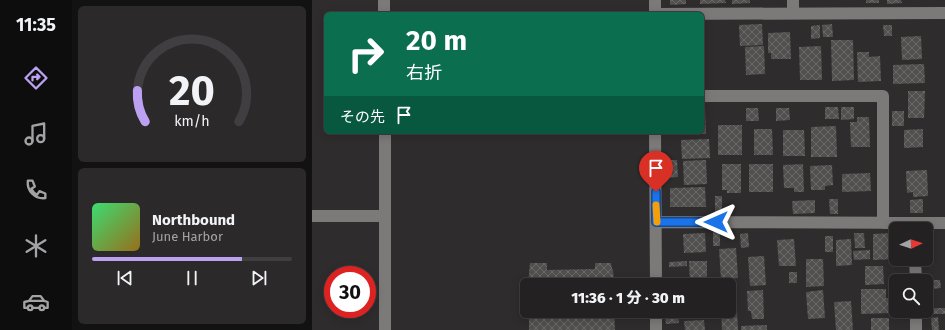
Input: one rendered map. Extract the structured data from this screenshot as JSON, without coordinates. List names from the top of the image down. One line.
{"north":"right","page":{"tabs":"11:35","turn":["20 m","右折"],"then":"その先","song":["Northbound","June Harbor"],"limit":"30","trip":"11:36 · 1 分 · 30 m","gauge":["20","km/h"]}}
